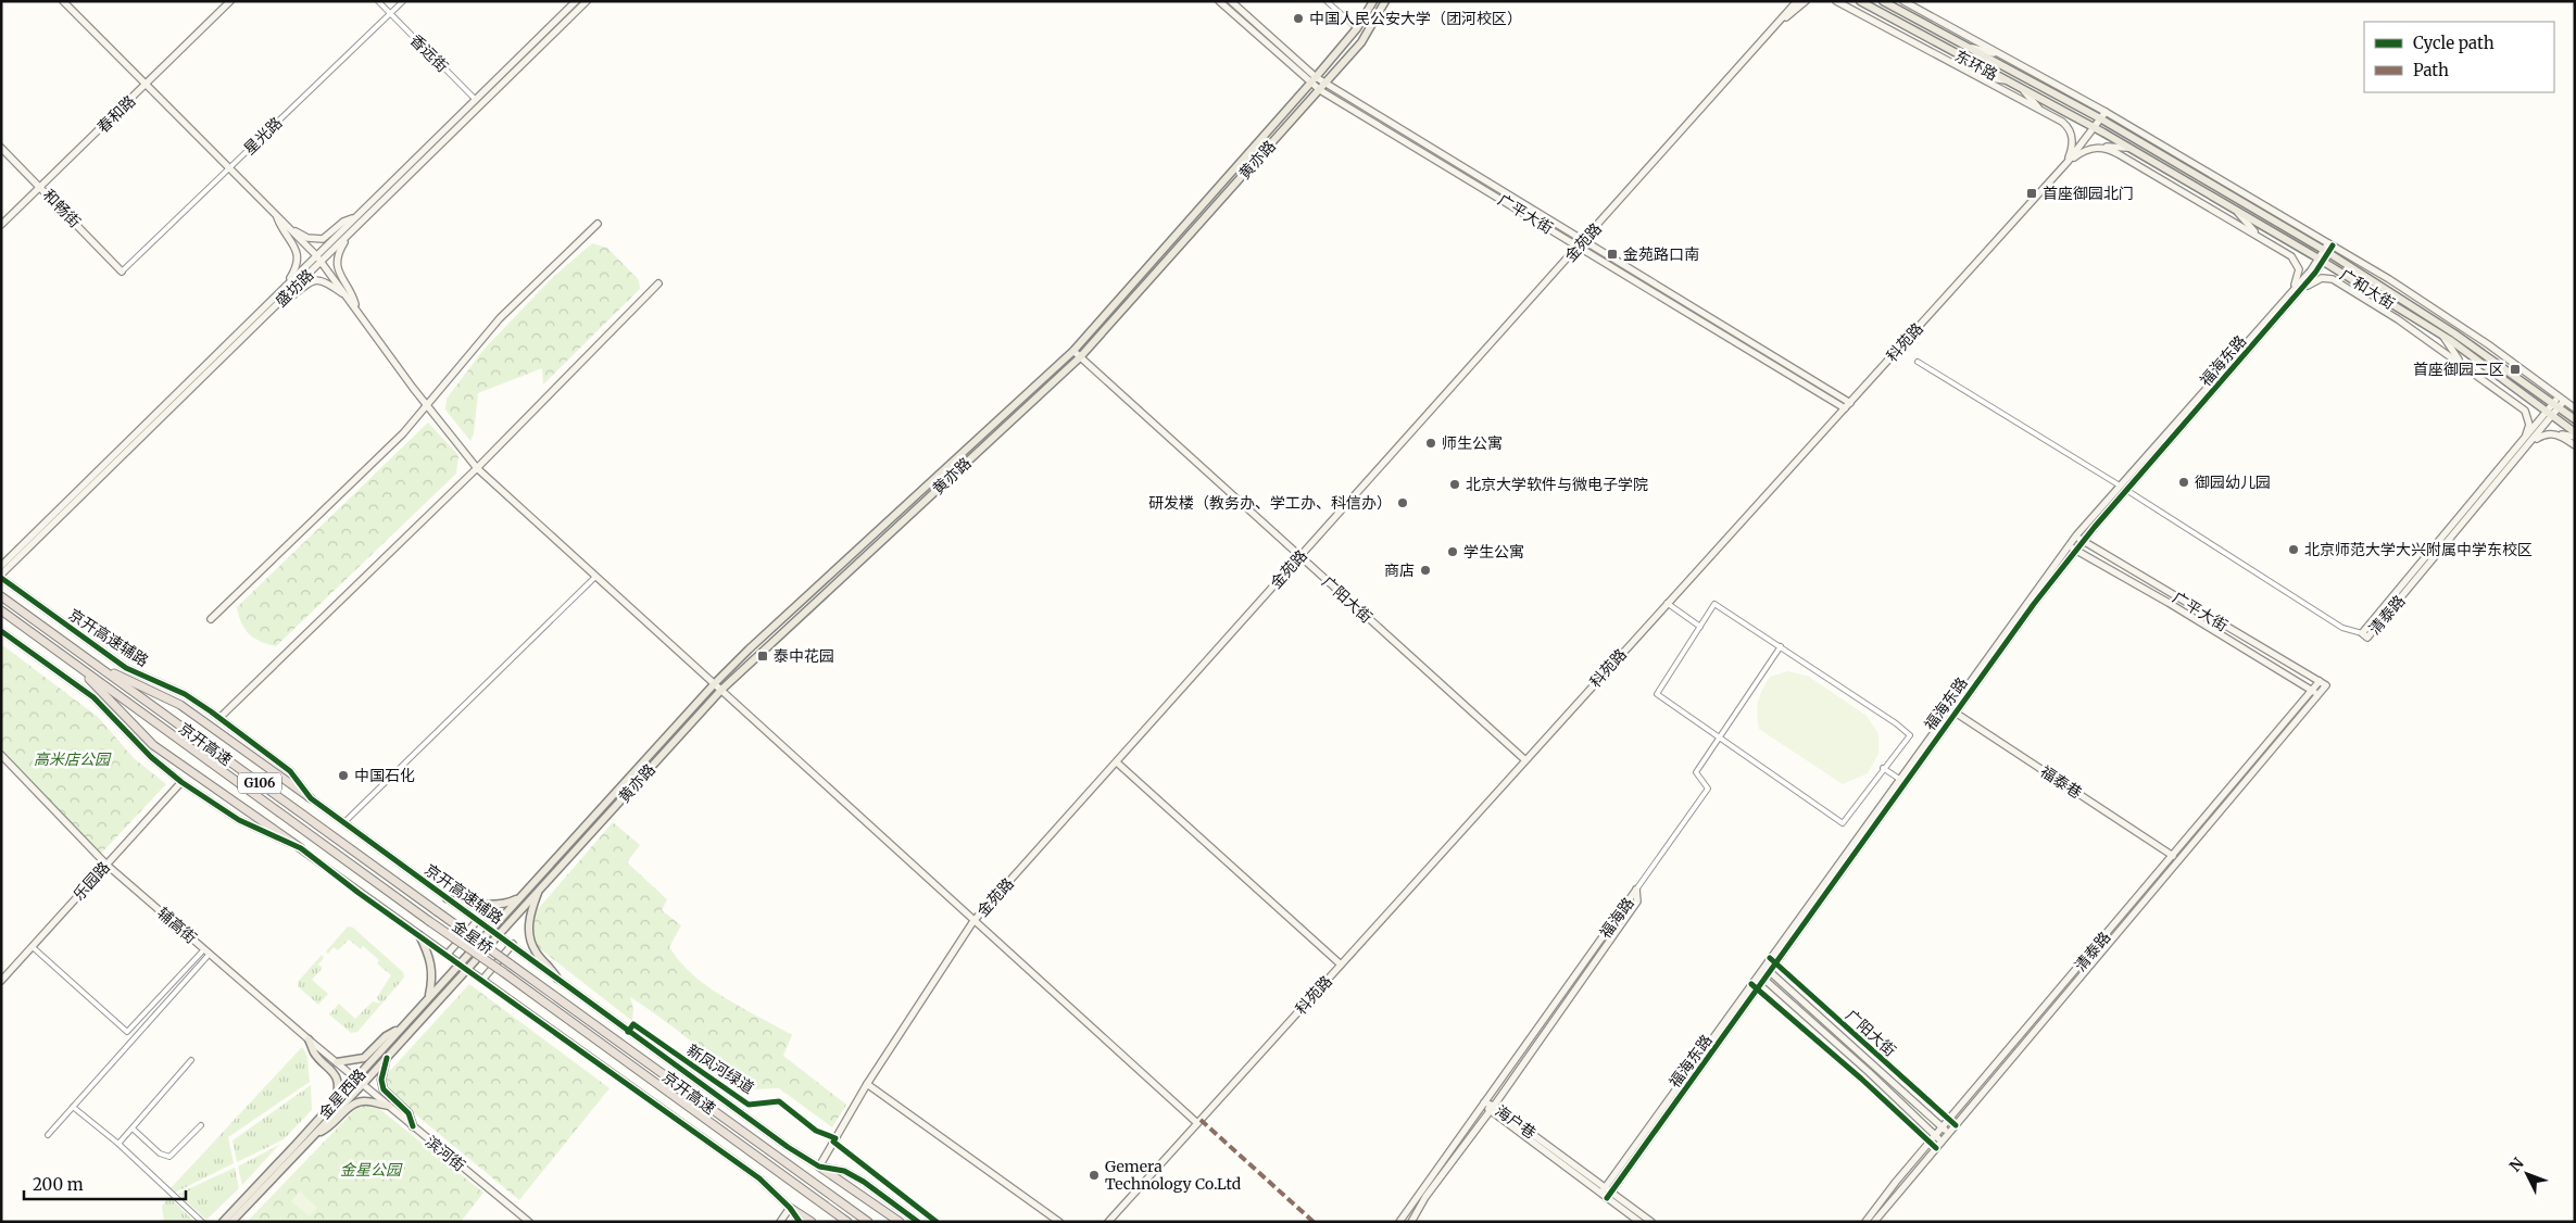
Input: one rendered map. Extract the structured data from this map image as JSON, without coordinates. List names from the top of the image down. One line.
{"streets":{"highway":["京开高速","G106","金星桥"],"main road":["东环路","黄亦路","广和大街","金星西路"],"street":["香远街","春和路","星光路","和畅街","广平大街","金苑路","盛坊路","科苑路","福海东路","广阳大街","清泰路","京开高速辅路","福泰巷","乐园路","福海路","辅高街","海户巷","滨河街"],"cycle path":["新凤河绿道"]},"crossings":[["香远街","星光路"],["香远街","盛坊路"],["东环路","广和大街"],["东环路","科苑路"],["春和路","和畅街"],["星光路","和畅街"],["黄亦路","广平大街"],["黄亦路","广阳大街"],["黄亦路","京开高速辅路"],["黄亦路","金星西路"],["广平大街","金苑路"],["广平大街","科苑路"],["广平大街","福海东路"],["广平大街","清泰路"],["金苑路","广阳大街"],["金苑路","京开高速辅路"],["盛坊路","京开高速辅路"],["广和大街","科苑路"],["广和大街","福海东路"],["广和大街","清泰路"],["科苑路","广阳大街"],["福海东路","广阳大街"],["福海东路","福泰巷"],["福海东路","海户巷"],["广阳大街","清泰路"],["清泰路","福泰巷"],["京开高速","金星桥"],["乐园路","辅高街"],["福海路","海户巷"],["辅高街","金星西路"],["辅高街","滨河街"],["金星西路","滨河街"]],"parks":["高米店公园","金星公园"],"places":{"other":["中国人民公安大学（团河校区）","师生公寓","御园幼儿园","北京大学软件与微电子学院","研发楼（教务办、学工办、科信办）","北京师范大学大兴附属中学东校区","学生公寓","商店","中国石化","Gemera Technology Co.Ltd"],"transit":["首座御园北门","金苑路口南","首座御园二区","泰中花园"]},"legend":["Cycle path","Path"],"scale_bar":"200 m","north":"top left"}
